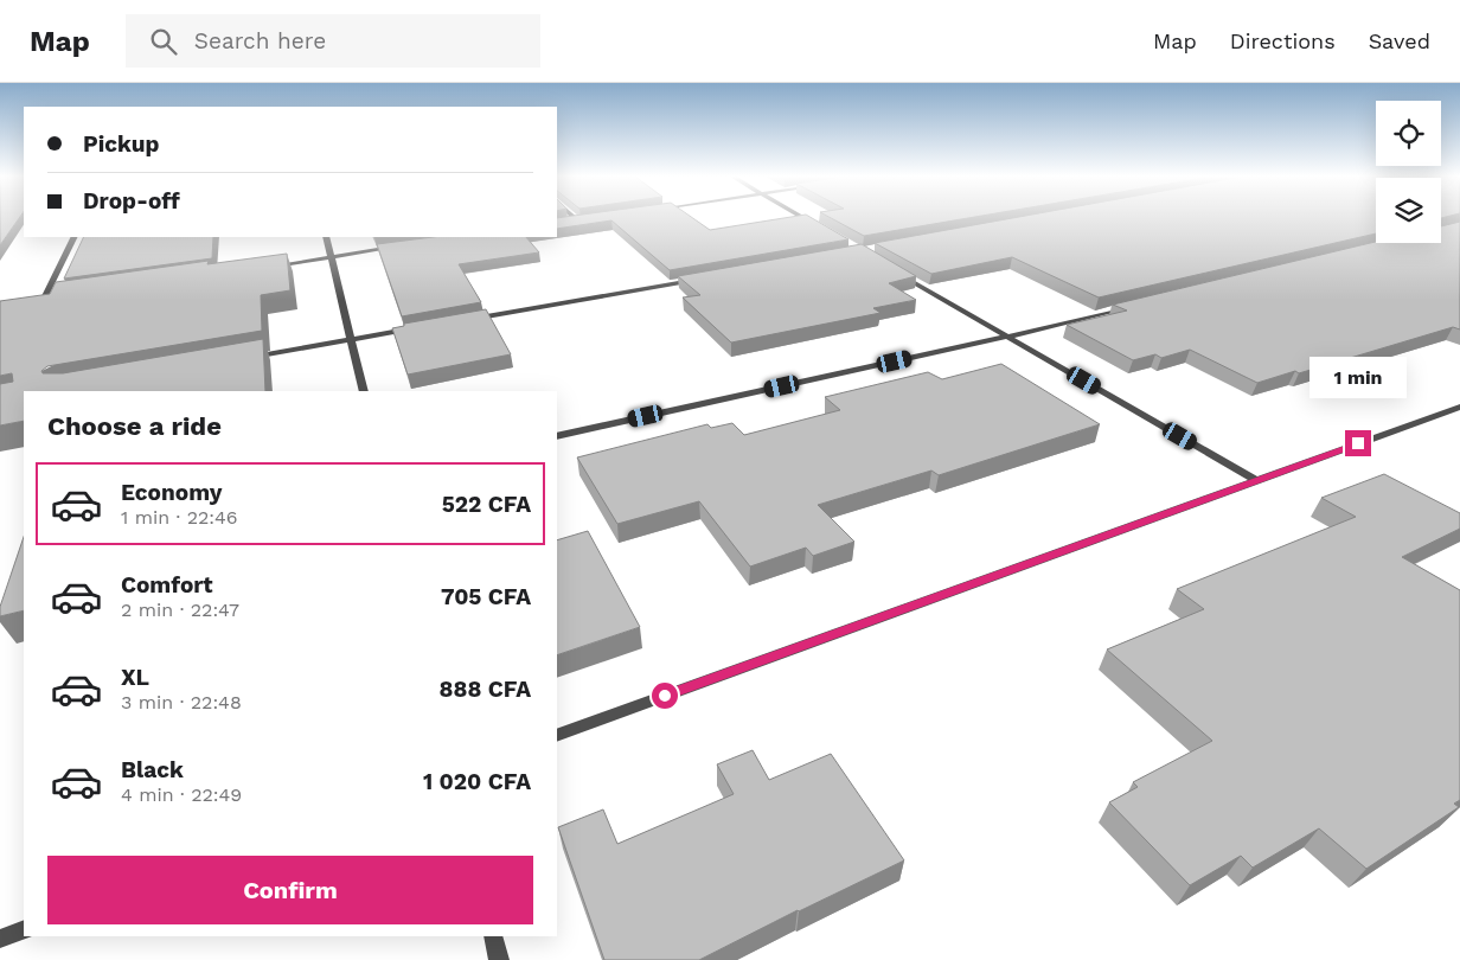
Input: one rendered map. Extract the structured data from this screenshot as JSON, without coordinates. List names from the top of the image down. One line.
{"page":{"header":"Map","search":"Search here","nav":["Map","Directions","Saved"],"banner":["Pickup","Drop-off"],"bubble":"1 min","heading":"Choose a ride","list":[{"name":"Economy","note":"1 min · 22:46","value":"522 CFA"},{"name":"Comfort","note":"2 min · 22:47","value":"705 CFA"},{"name":"XL","note":"3 min · 22:48","value":"888 CFA"},{"name":"Black","note":"4 min · 22:49","value":"1 020 CFA"}],"buttons":"Confirm"}}
